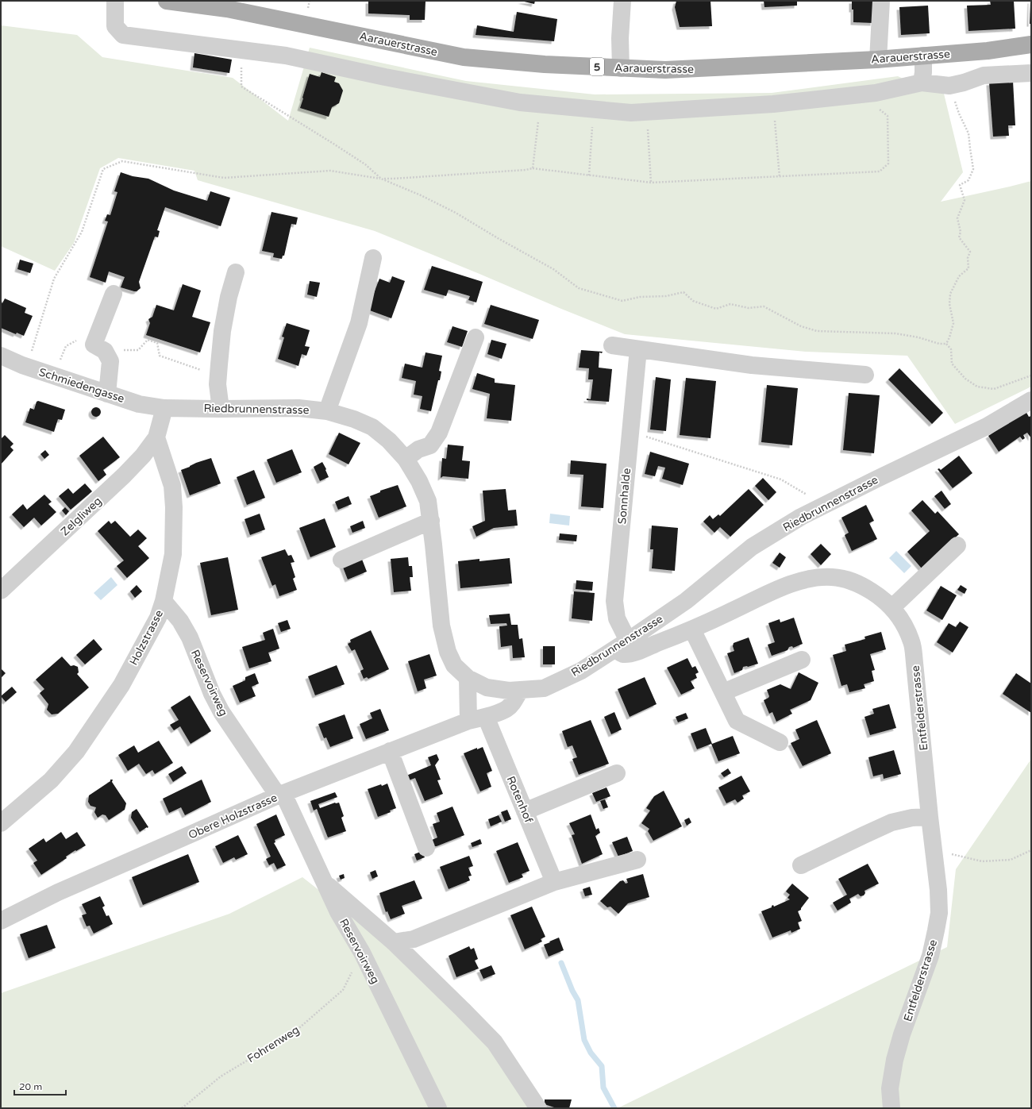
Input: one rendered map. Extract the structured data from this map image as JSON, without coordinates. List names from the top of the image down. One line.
{"streets":{"main road":["Aarauerstrasse","5"],"street":["Schmiedengasse","Riedbrunnenstrasse","Sonnhalde","Zelgliweg","Holzstrasse","Reservoirweg","Entfelderstrasse","Rotenhof","Obere Holzstrasse"],"path":["Fohrenweg"]},"crossings":[["Schmiedengasse","Riedbrunnenstrasse"],["Riedbrunnenstrasse","Sonnhalde"],["Riedbrunnenstrasse","Entfelderstrasse"],["Riedbrunnenstrasse","Obere Holzstrasse"],["Sonnhalde","Entfelderstrasse"],["Zelgliweg","Holzstrasse"],["Holzstrasse","Reservoirweg"],["Reservoirweg","Obere Holzstrasse"],["Reservoirweg","Fohrenweg"],["Rotenhof","Obere Holzstrasse"]],"scale_bar":"20 m"}
